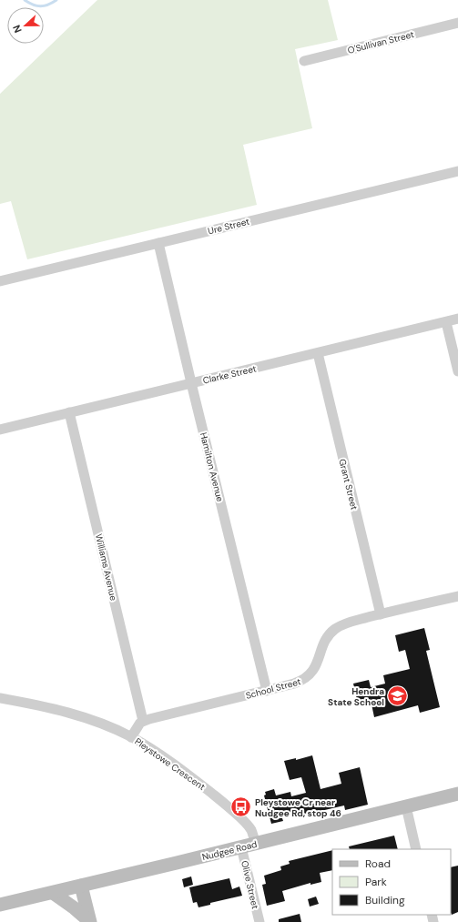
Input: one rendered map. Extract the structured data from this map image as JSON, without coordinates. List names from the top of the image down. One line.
{"streets":{"main road":["Nudgee Road"],"street":["O'Sullivan Street","Ure Street","Clarke Street","Hamilton Avenue","Grant Street","Williams Avenue","School Street","Pleystowe Crescent","Olive Street"]},"crossings":[["Ure Street","Hamilton Avenue"],["Clarke Street","Hamilton Avenue"],["Clarke Street","Grant Street"],["Clarke Street","Williams Avenue"],["Hamilton Avenue","School Street"],["Grant Street","School Street"],["Williams Avenue","School Street"],["Pleystowe Crescent","Nudgee Road"],["Nudgee Road","Olive Street"]],"places":{"school or university":["Hendra State School"],"bus stop":["Pleystowe Cr near Nudgee Rd, stop 46"]},"legend":["Road","Park","Building"],"north":"left"}
